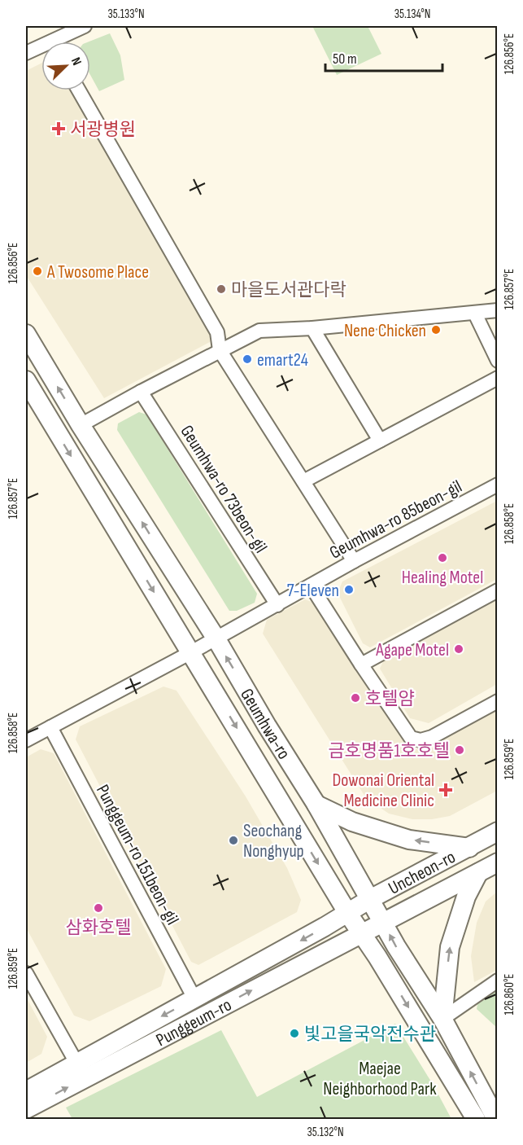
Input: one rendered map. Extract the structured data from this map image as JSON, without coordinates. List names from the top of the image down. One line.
{"streets":{"main road":["Geumhwa-ro","Uncheon-ro","Punggeum-ro"],"street":["Geumhwa-ro 73beon-gil","Geumhwa-ro 85beon-gil","Punggeum-ro 151beon-gil"]},"crossings":[["Geumhwa-ro 73beon-gil","Geumhwa-ro 85beon-gil"],["Geumhwa-ro 85beon-gil","Geumhwa-ro"],["Geumhwa-ro","Uncheon-ro"],["Geumhwa-ro","Punggeum-ro"],["Punggeum-ro 151beon-gil","Punggeum-ro"],["Uncheon-ro","Punggeum-ro"]],"parks":["Maejae Neighborhood Park"],"places":{"health":["서광병원","Dowonai Oriental Medicine Clinic"],"other":["A Twosome Place","마을도서관다락","Nene Chicken","emart24","Healing Motel","7-Eleven","Agape Motel","호텔얌","금호명품1호호텔","Seochang Nonghyup","삼화호텔","빛고을국악전수관"]},"scale_bar":"50 m","north":"top right","coordinates":["35.133°N","35.134°N","126.856°E","126.857°E","126.858°E","126.859°E","126.860°E","35.132°N"]}
